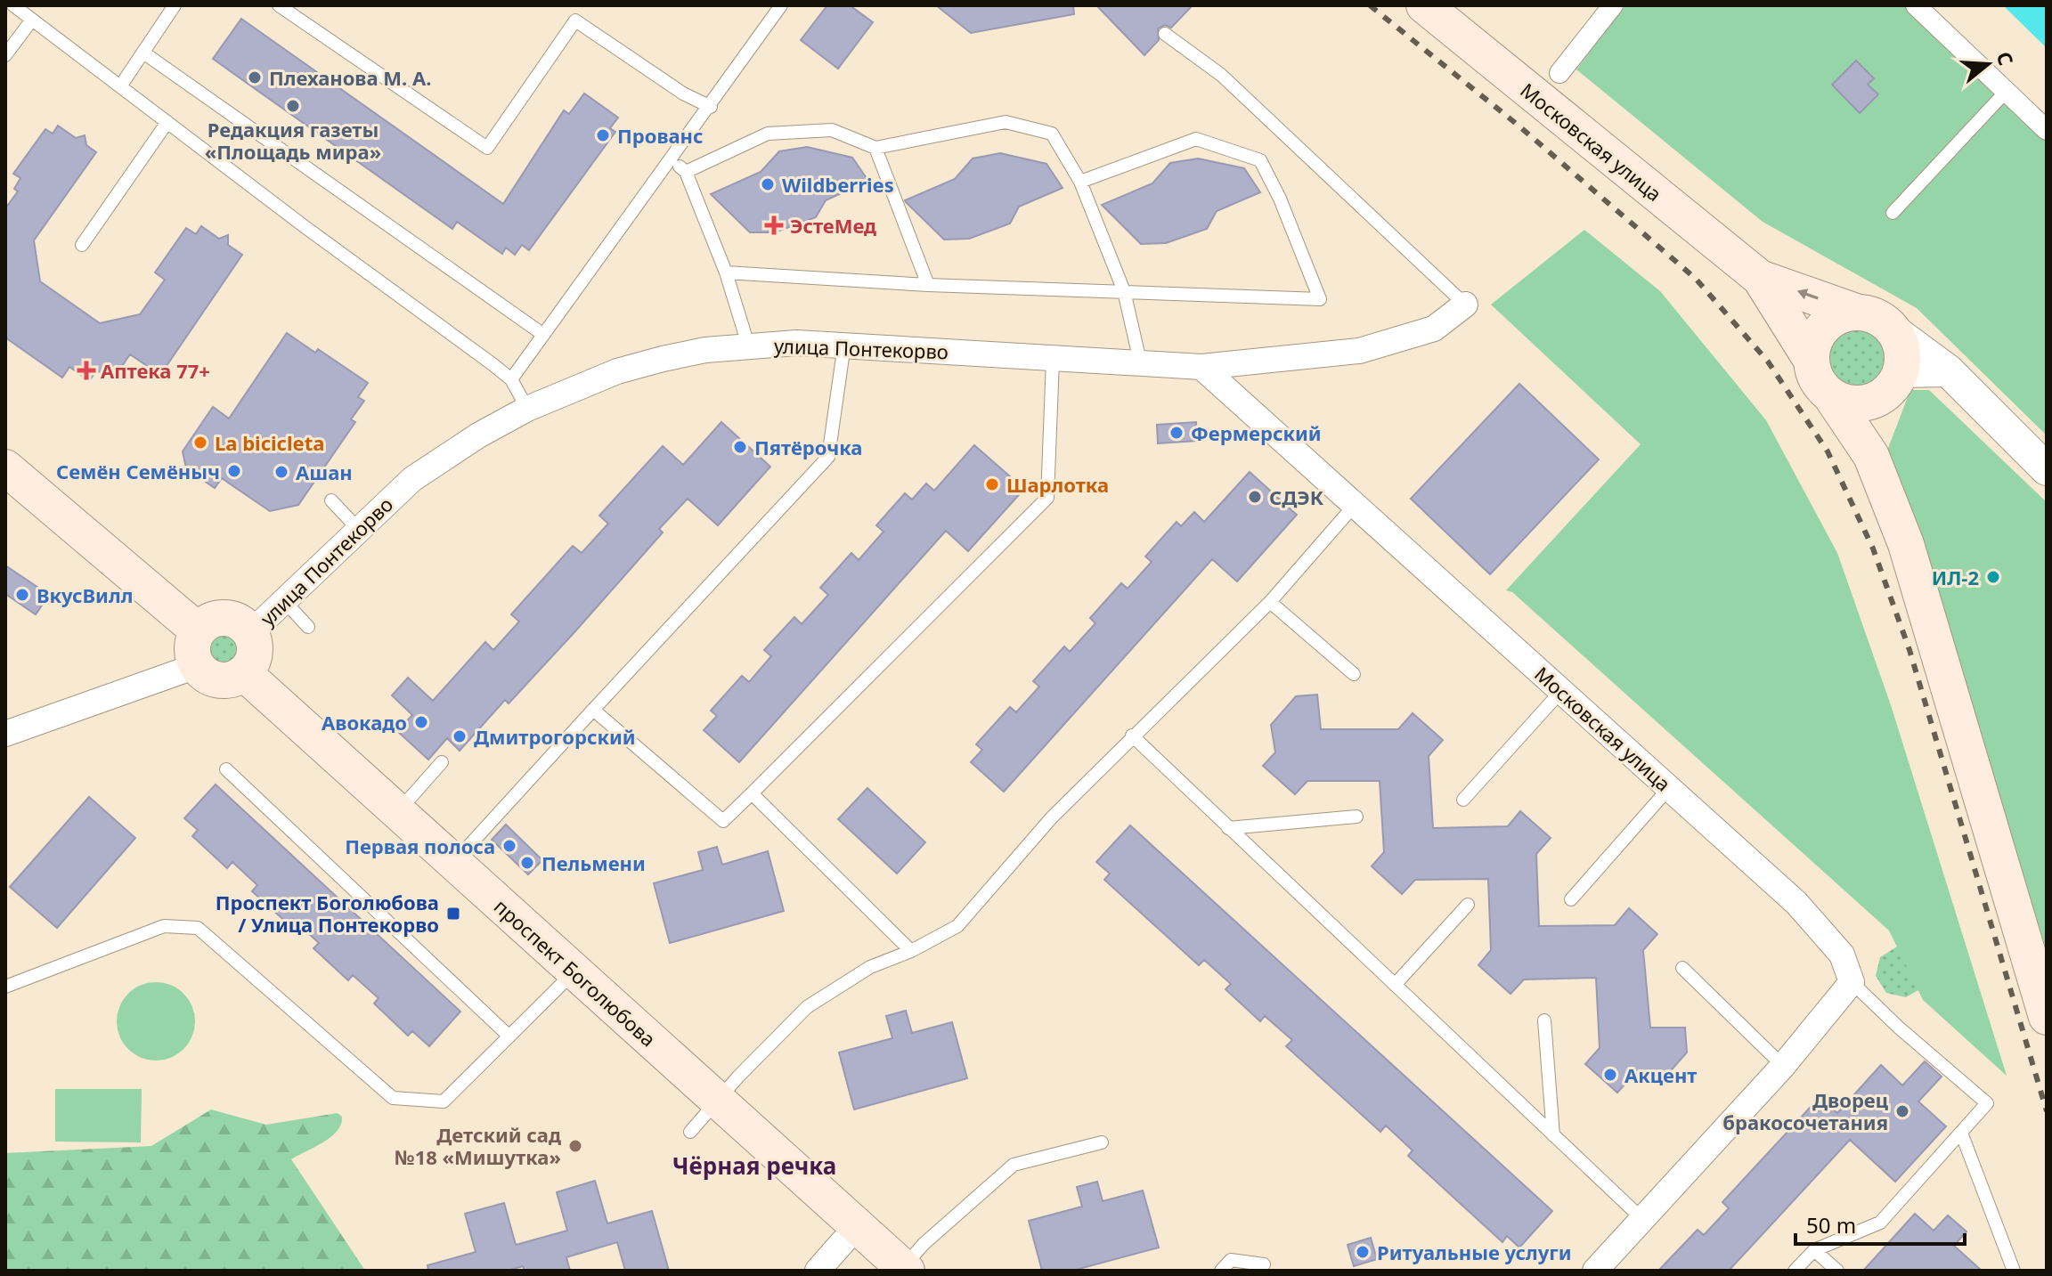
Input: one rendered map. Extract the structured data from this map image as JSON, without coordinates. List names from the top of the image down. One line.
{"streets":{"main road":["Московская улица","проспект Боголюбова"],"street":["улица Понтекорво"]},"crossings":[["Московская улица","улица Понтекорво"],["улица Понтекорво","проспект Боголюбова"]],"districts":["Чёрная речка"],"places":{"other":["Плеханова М. А.","Редакция газеты «Площадь мира»","Прованс","Wildberries","Фермерский","La bicicleta","Пятёрочка","Семён Семёныч","Ашан","Шарлотка","СДЭК","ИЛ-2","ВкусВилл","Авокадо","Дмитрогорский","Первая полоса","Пельмени","Акцент","Дворец бракосочетания","Детский сад №18 «Мишутка»","Ритуальные услуги"],"health":["ЭстеМед","Аптека 77+"],"transit":["Проспект Боголюбова / Улица Понтекорво"]},"scale_bar":"50 m","north":"right"}
